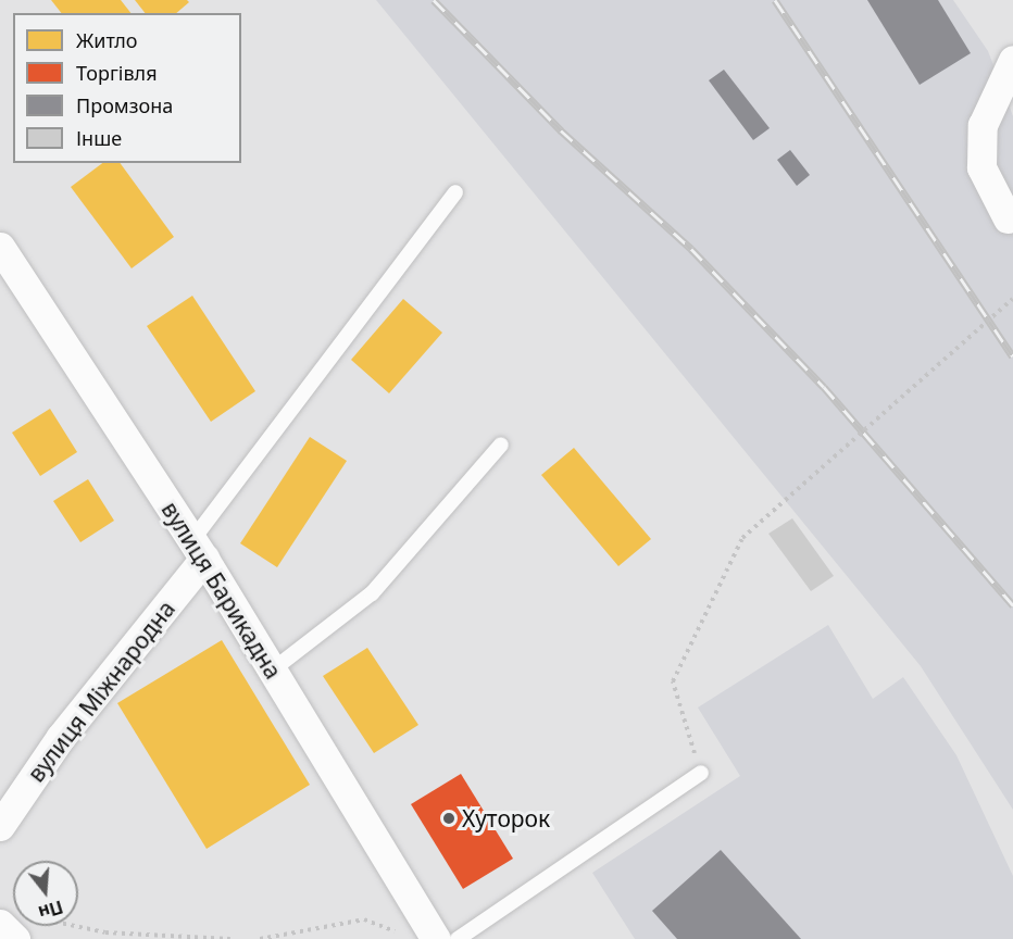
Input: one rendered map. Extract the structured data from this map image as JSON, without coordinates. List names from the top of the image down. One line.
{"streets":{"street":["вулиця Барикадна","вулиця Міжнародна"]},"crossings":[["вулиця Барикадна","вулиця Міжнародна"]],"places":["Хуторок"],"legend":["Житло","Торгівля","Промзона","Інше"],"north":"bottom"}
